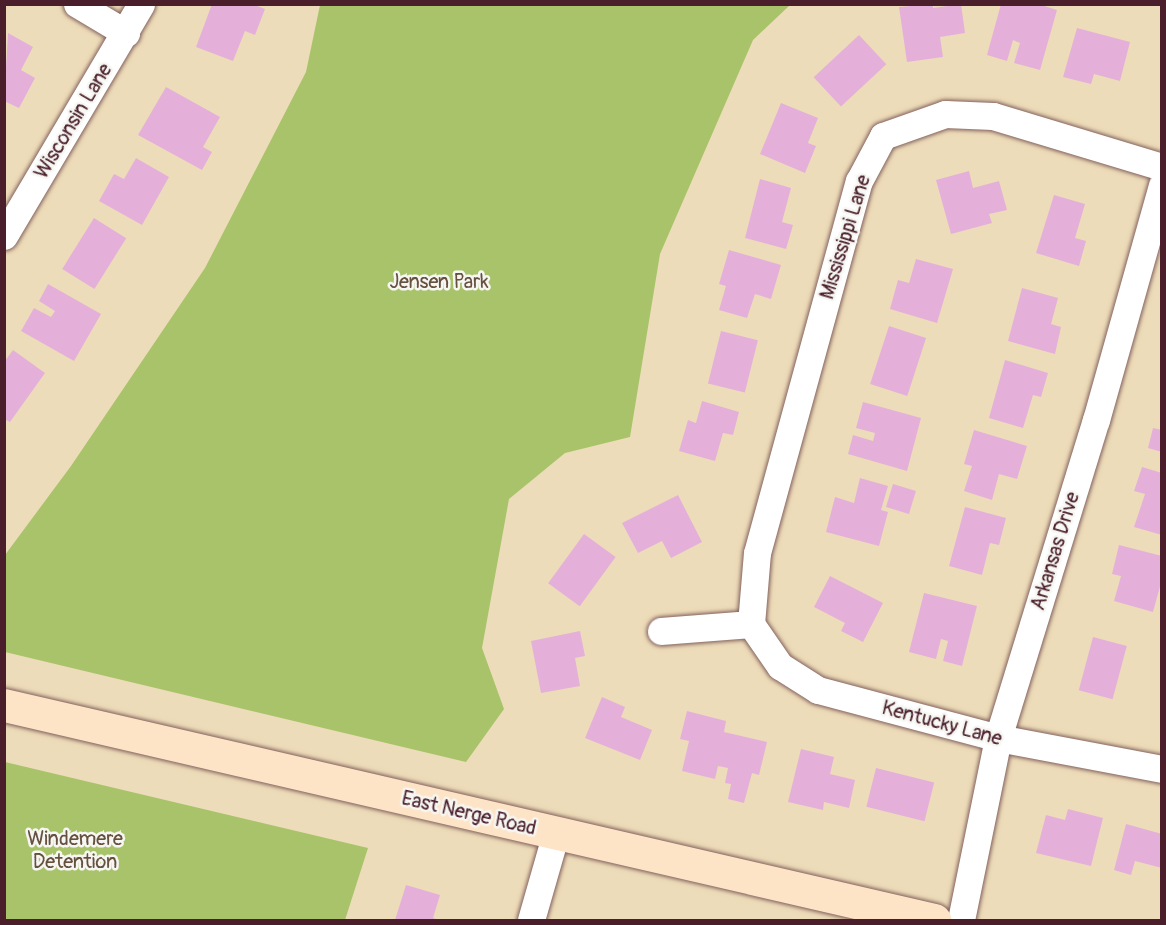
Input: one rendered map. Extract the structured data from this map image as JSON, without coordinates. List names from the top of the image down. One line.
{"streets":{"main road":["East Nerge Road"],"street":["Wisconsin Lane","Mississippi Lane","Arkansas Drive","Kentucky Lane"]},"crossings":[["Mississippi Lane","Kentucky Lane"],["Arkansas Drive","Kentucky Lane"]],"parks":["Jensen Park","Windemere Detention"]}
